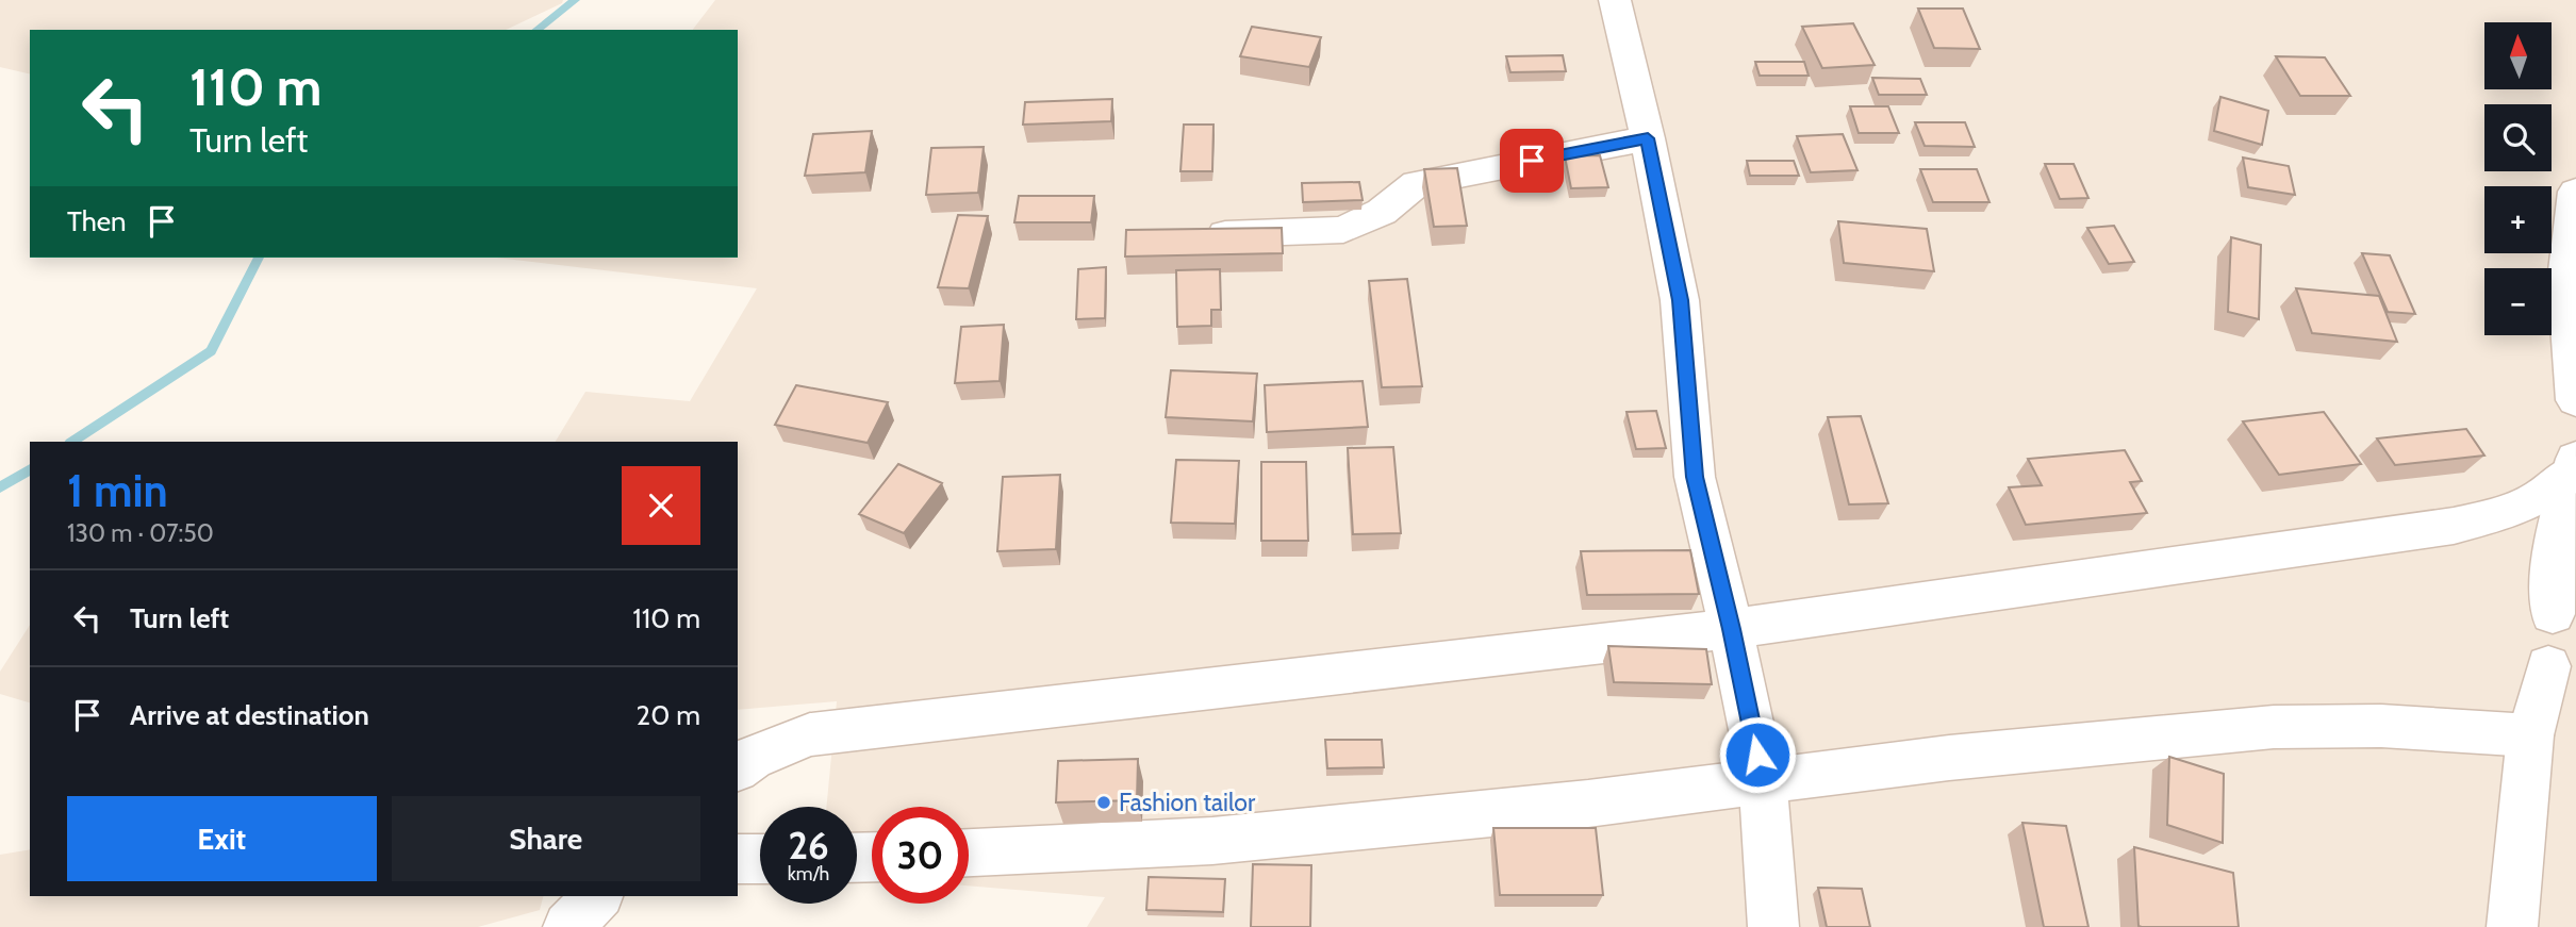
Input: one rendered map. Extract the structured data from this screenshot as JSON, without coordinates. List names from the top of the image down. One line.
{"places":["Fashion tailor"],"north":"top","page":{"map_buttons":["+","−"],"turn":["110 m","Turn left"],"then":"Then","heading":["1 min","130 m · 07:50"],"list":[{"name":"Turn left","value":"110 m"},{"name":"Arrive at destination","value":"20 m"}],"buttons":["Exit","Share"],"speed":"26 km/h","limit":"30"}}
